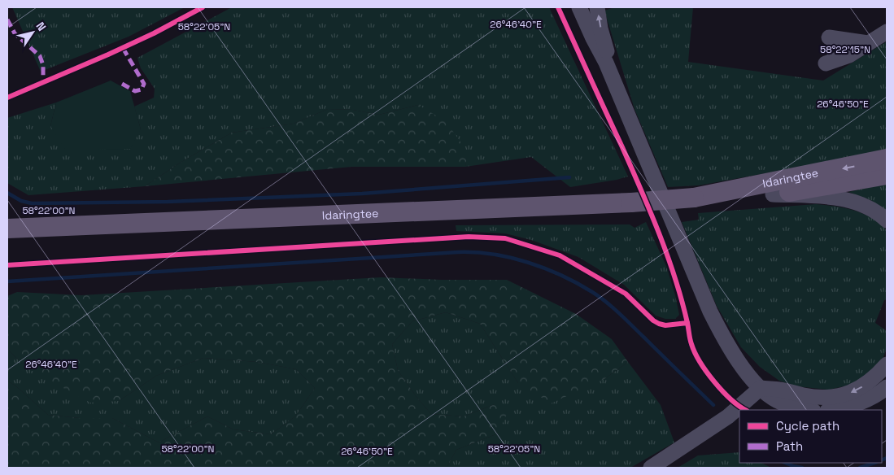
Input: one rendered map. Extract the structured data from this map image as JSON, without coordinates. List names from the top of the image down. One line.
{"streets":{"main road":["Idaringtee"]},"legend":["Cycle path","Path"],"north":"top right","coordinates":["26°46'40\"E","58°22'05\"N","58°22'15\"N","26°46'50\"E","58°22'00\"N"]}
